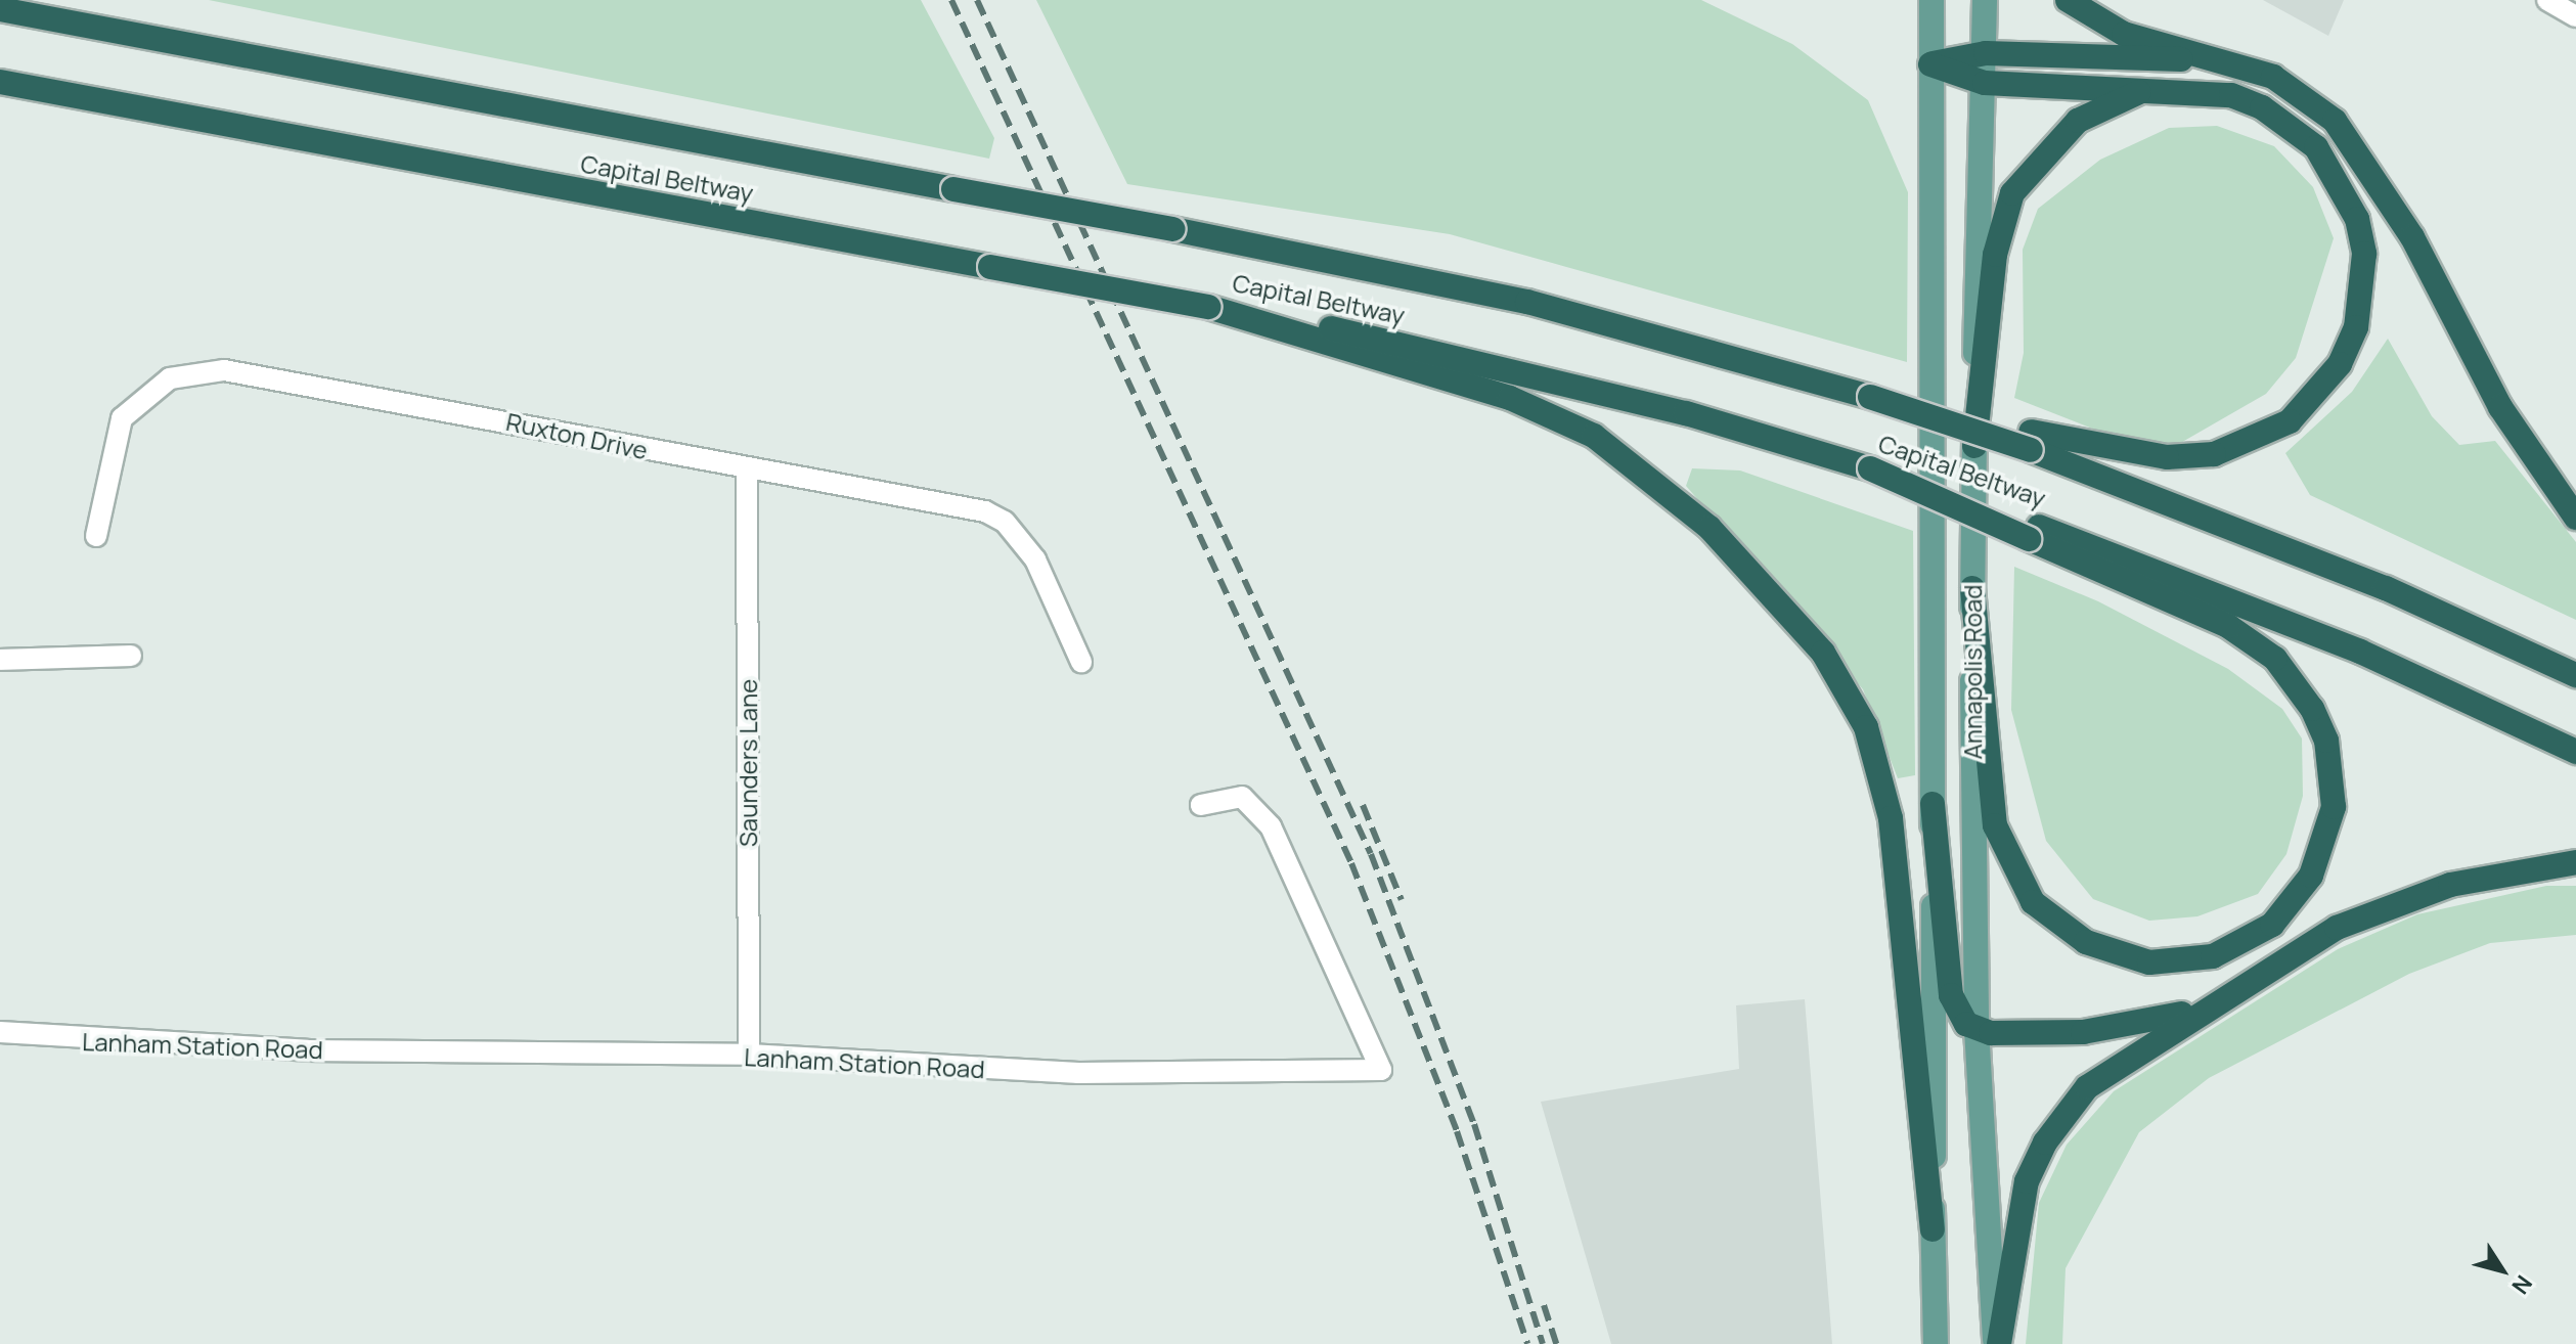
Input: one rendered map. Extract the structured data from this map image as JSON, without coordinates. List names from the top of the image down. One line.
{"streets":{"highway":["Capital Beltway"],"main road":["Annapolis Road"],"street":["Ruxton Drive","Saunders Lane","Lanham Station Road"]},"crossings":[["Ruxton Drive","Saunders Lane"],["Saunders Lane","Lanham Station Road"]],"north":"bottom right"}
